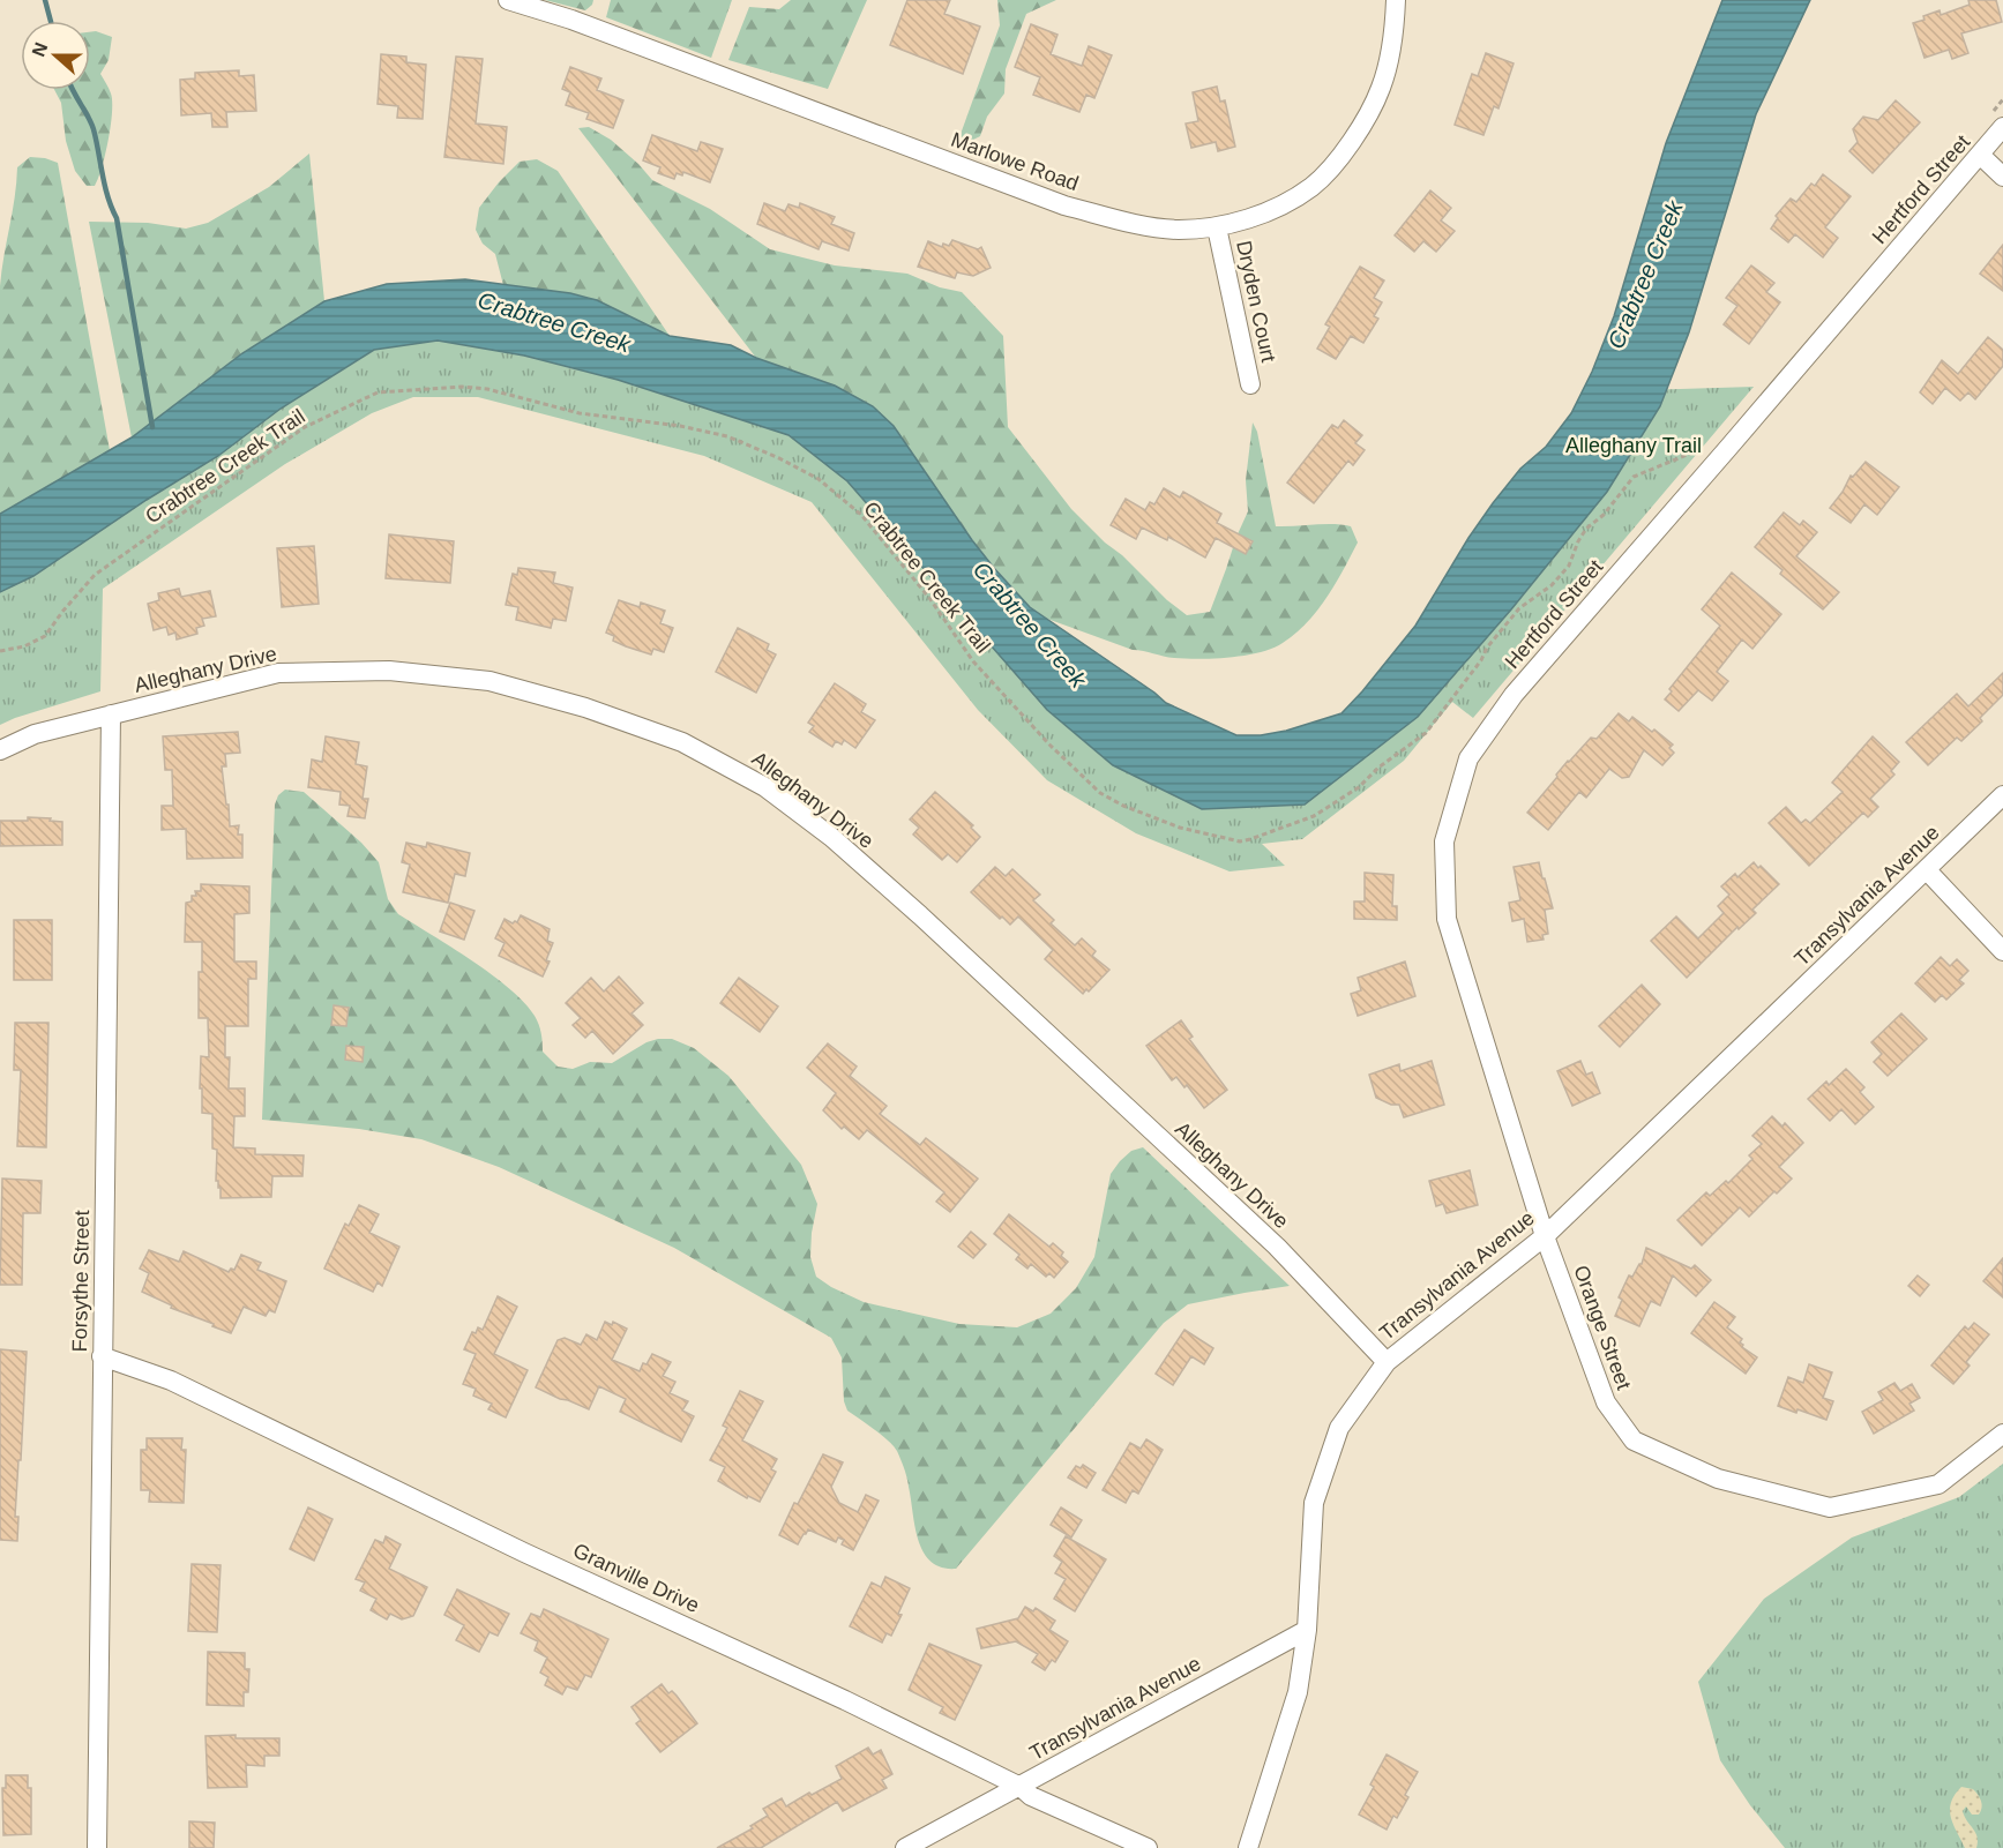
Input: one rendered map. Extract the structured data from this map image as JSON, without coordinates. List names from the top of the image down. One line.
{"streets":{"street":["Marlowe Road","Hertford Street","Dryden Court","Alleghany Drive","Transylvania Avenue","Forsythe Street","Orange Street","Granville Drive"],"path":["Crabtree Creek Trail"]},"crossings":[["Marlowe Road","Dryden Court"],["Hertford Street","Transylvania Avenue"],["Hertford Street","Orange Street"],["Alleghany Drive","Transylvania Avenue"],["Alleghany Drive","Forsythe Street"],["Transylvania Avenue","Orange Street"],["Transylvania Avenue","Granville Drive"],["Forsythe Street","Granville Drive"]],"water":["Crabtree Creek"],"parks":["Alleghany Trail"],"north":"left"}
